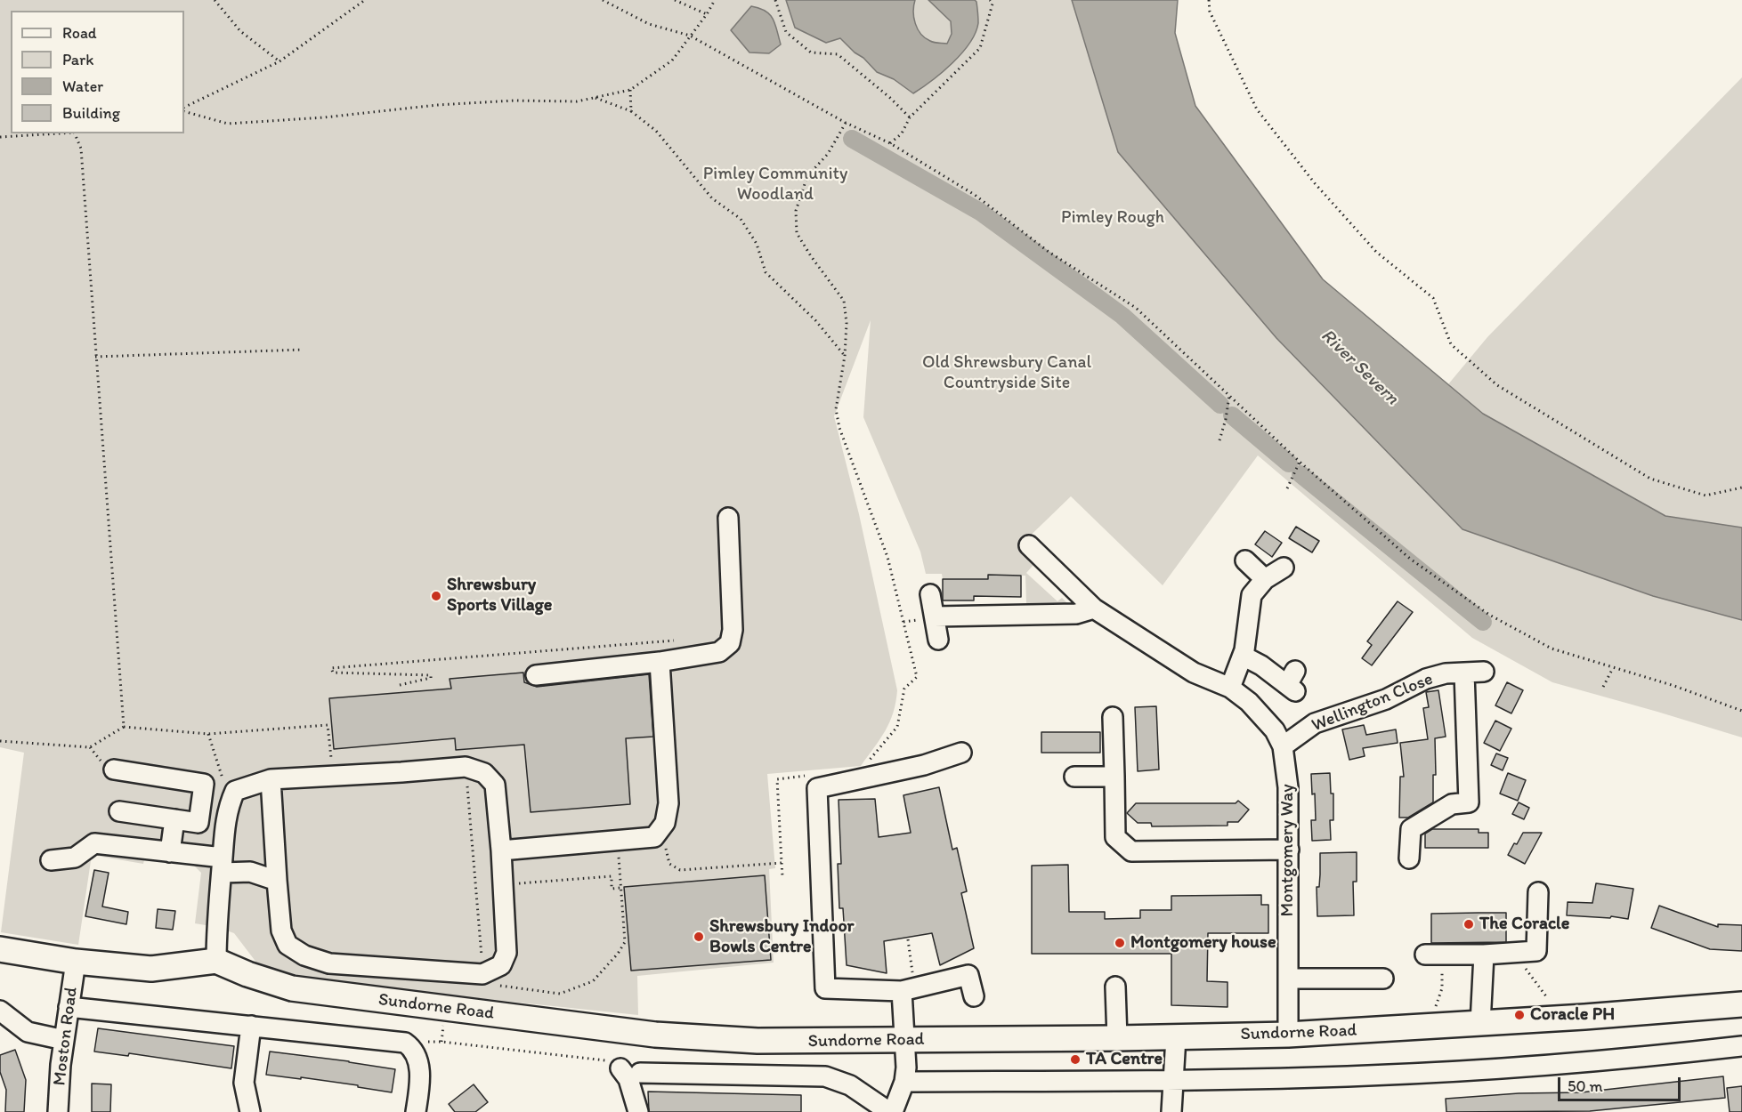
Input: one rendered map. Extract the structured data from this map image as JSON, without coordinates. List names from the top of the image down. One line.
{"streets":{"main road":["Sundorne Road"],"street":["Wellington Close","Montgomery Way","Moston Road"]},"crossings":[["Wellington Close","Montgomery Way"],["Montgomery Way","Sundorne Road"]],"water":["River Severn"],"parks":["Pimley Community Woodland","Pimley Rough","Old Shrewsbury Canal Countryside Site"],"places":["Shrewsbury Sports Village","The Coracle","Shrewsbury Indoor Bowls Centre","Montgomery house","Coracle PH","TA Centre"],"legend":["Road","Park","Water","Building"],"scale_bar":"50 m"}
